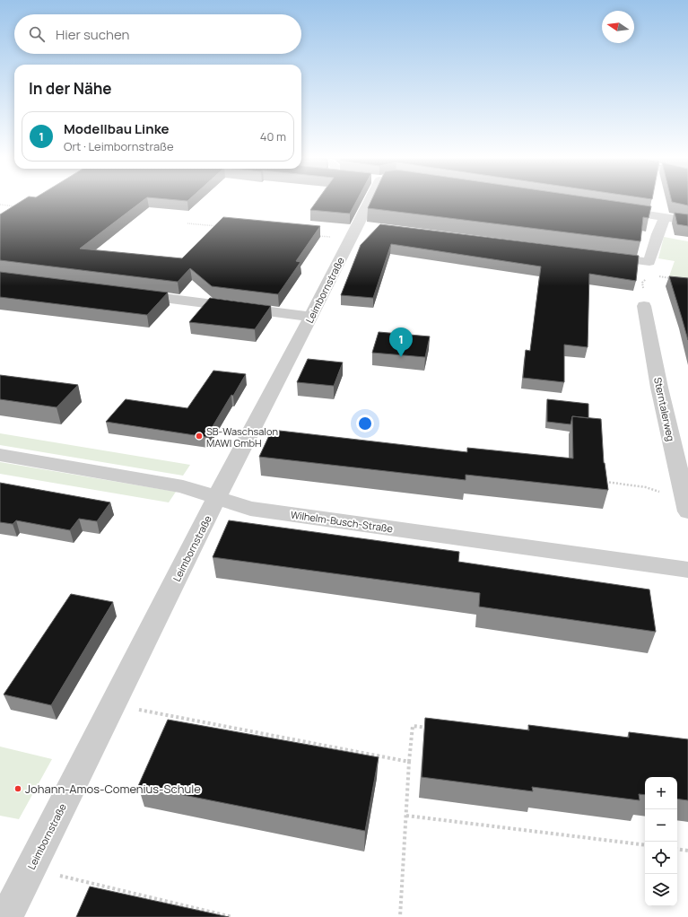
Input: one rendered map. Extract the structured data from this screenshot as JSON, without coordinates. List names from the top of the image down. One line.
{"streets":{"street":["Leimbornstraße","Sterntalerweg","Wilhelm-Busch-Straße"]},"crossings":[["Leimbornstraße","Wilhelm-Busch-Straße"]],"places":["SB-Waschsalon MAWI GmbH","Johann-Amos-Comenius-Schule"],"north":"left","page":{"search":"Hier suchen","heading":"In der Nähe","list":[{"mark":"1","name":"Modellbau Linke","note":"Ort · Leimbornstraße","value":"40 m"}],"pins":"1","map_buttons":["+","−"]}}
